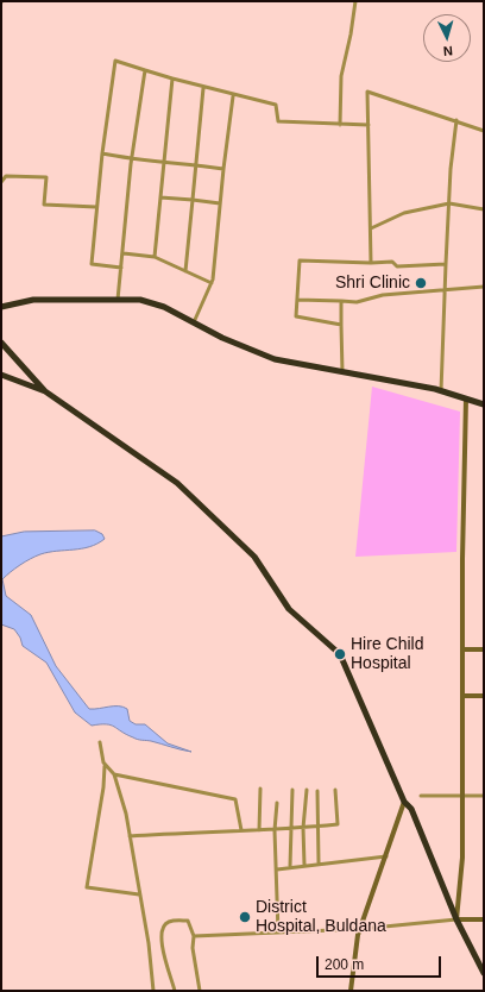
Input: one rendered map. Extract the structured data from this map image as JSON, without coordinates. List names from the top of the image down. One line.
{"places":["Shri Clinic","Hire Child Hospital","District Hospital, Buldana"],"scale_bar":"200 m","north":"bottom"}
